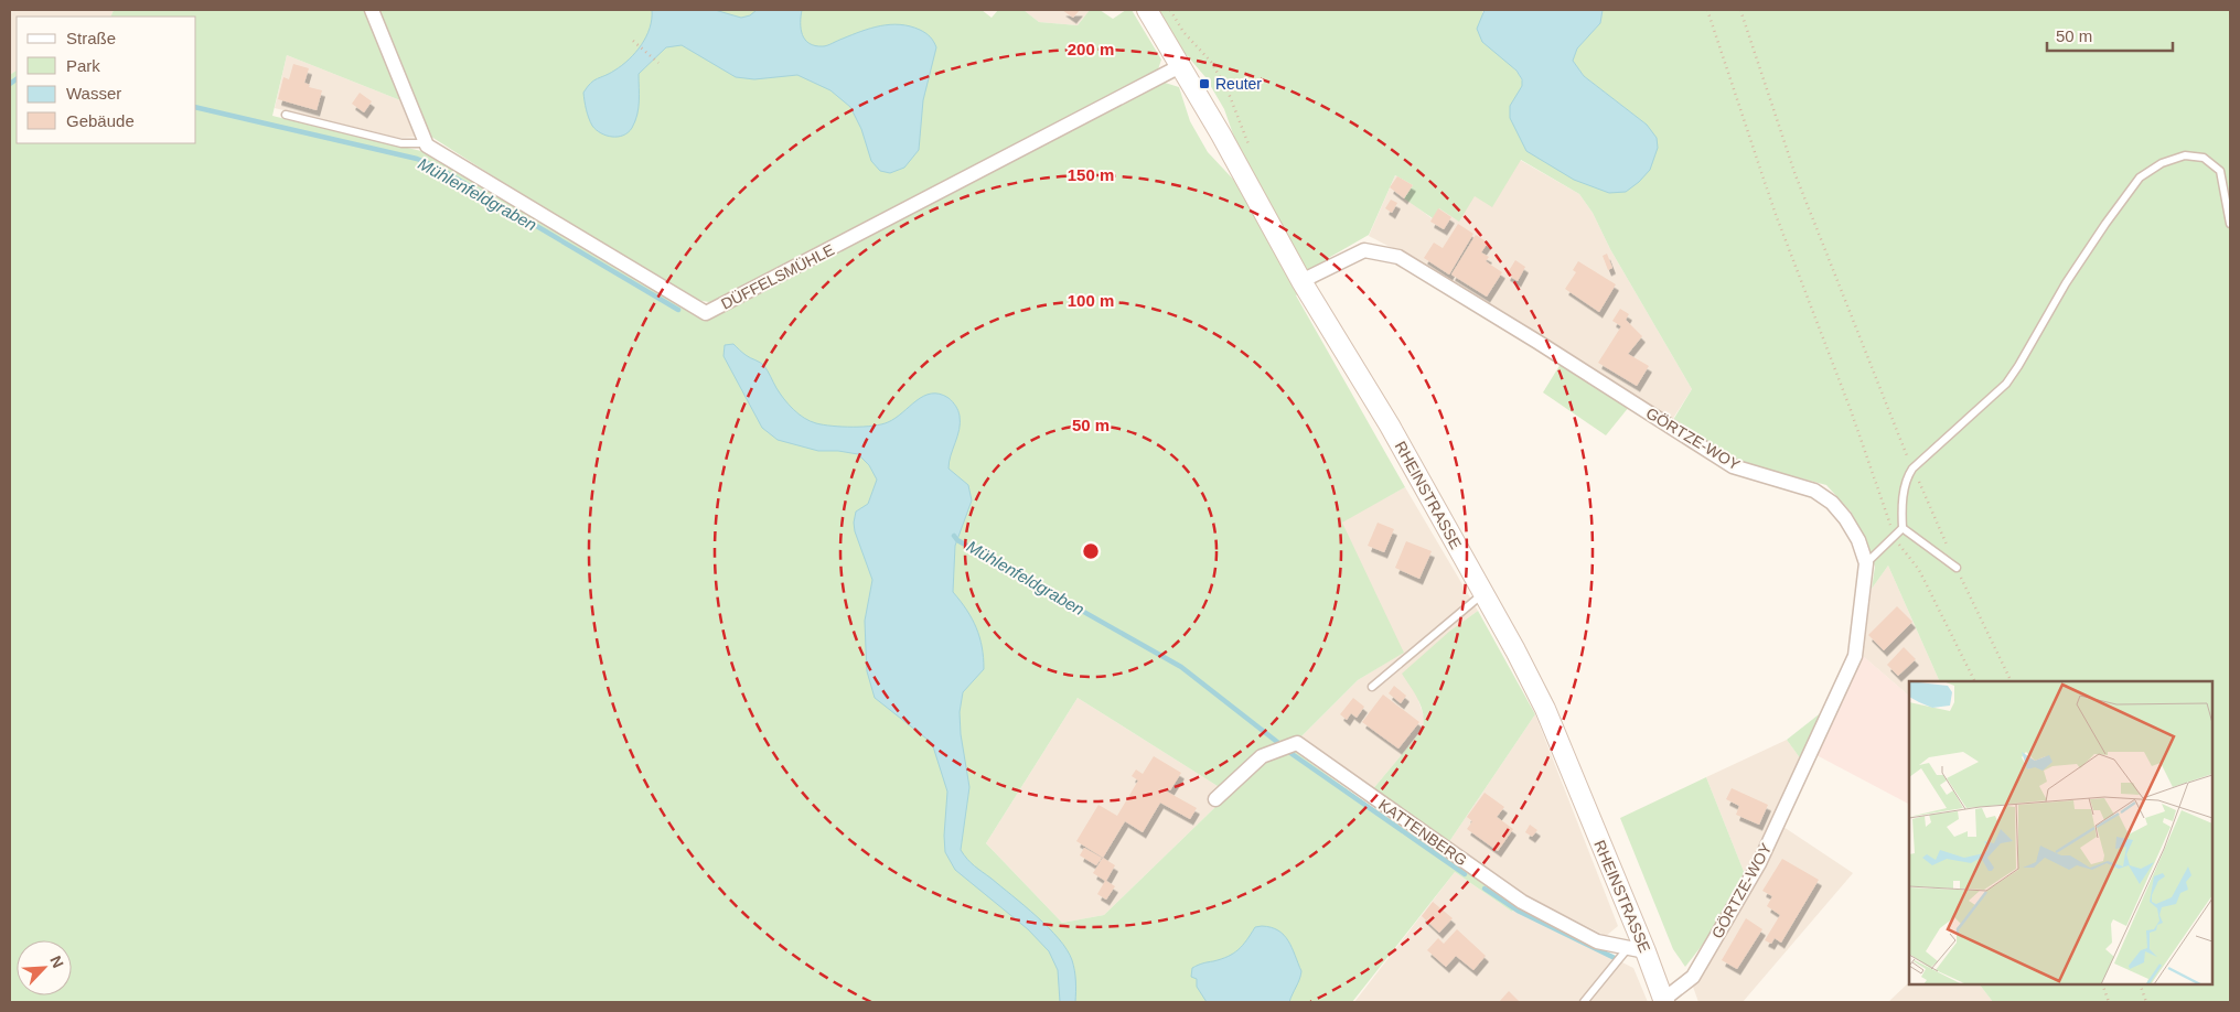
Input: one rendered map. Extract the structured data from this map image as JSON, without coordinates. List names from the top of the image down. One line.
{"streets":{"main road":["RHEINSTRASSE"],"street":["DÜFFELSMÜHLE","GÖRTZE-WOY","KATTENBERG"]},"crossings":[["DÜFFELSMÜHLE","RHEINSTRASSE"],["GÖRTZE-WOY","RHEINSTRASSE"],["RHEINSTRASSE","KATTENBERG"]],"water":["Mühlenfeldgraben"],"places":{"transit":["Reuter"]},"legend":["Straße","Park","Wasser","Gebäude"],"scale_bar":"50 m","north":"top right","rings":["200 m","150 m","100 m","50 m"]}
